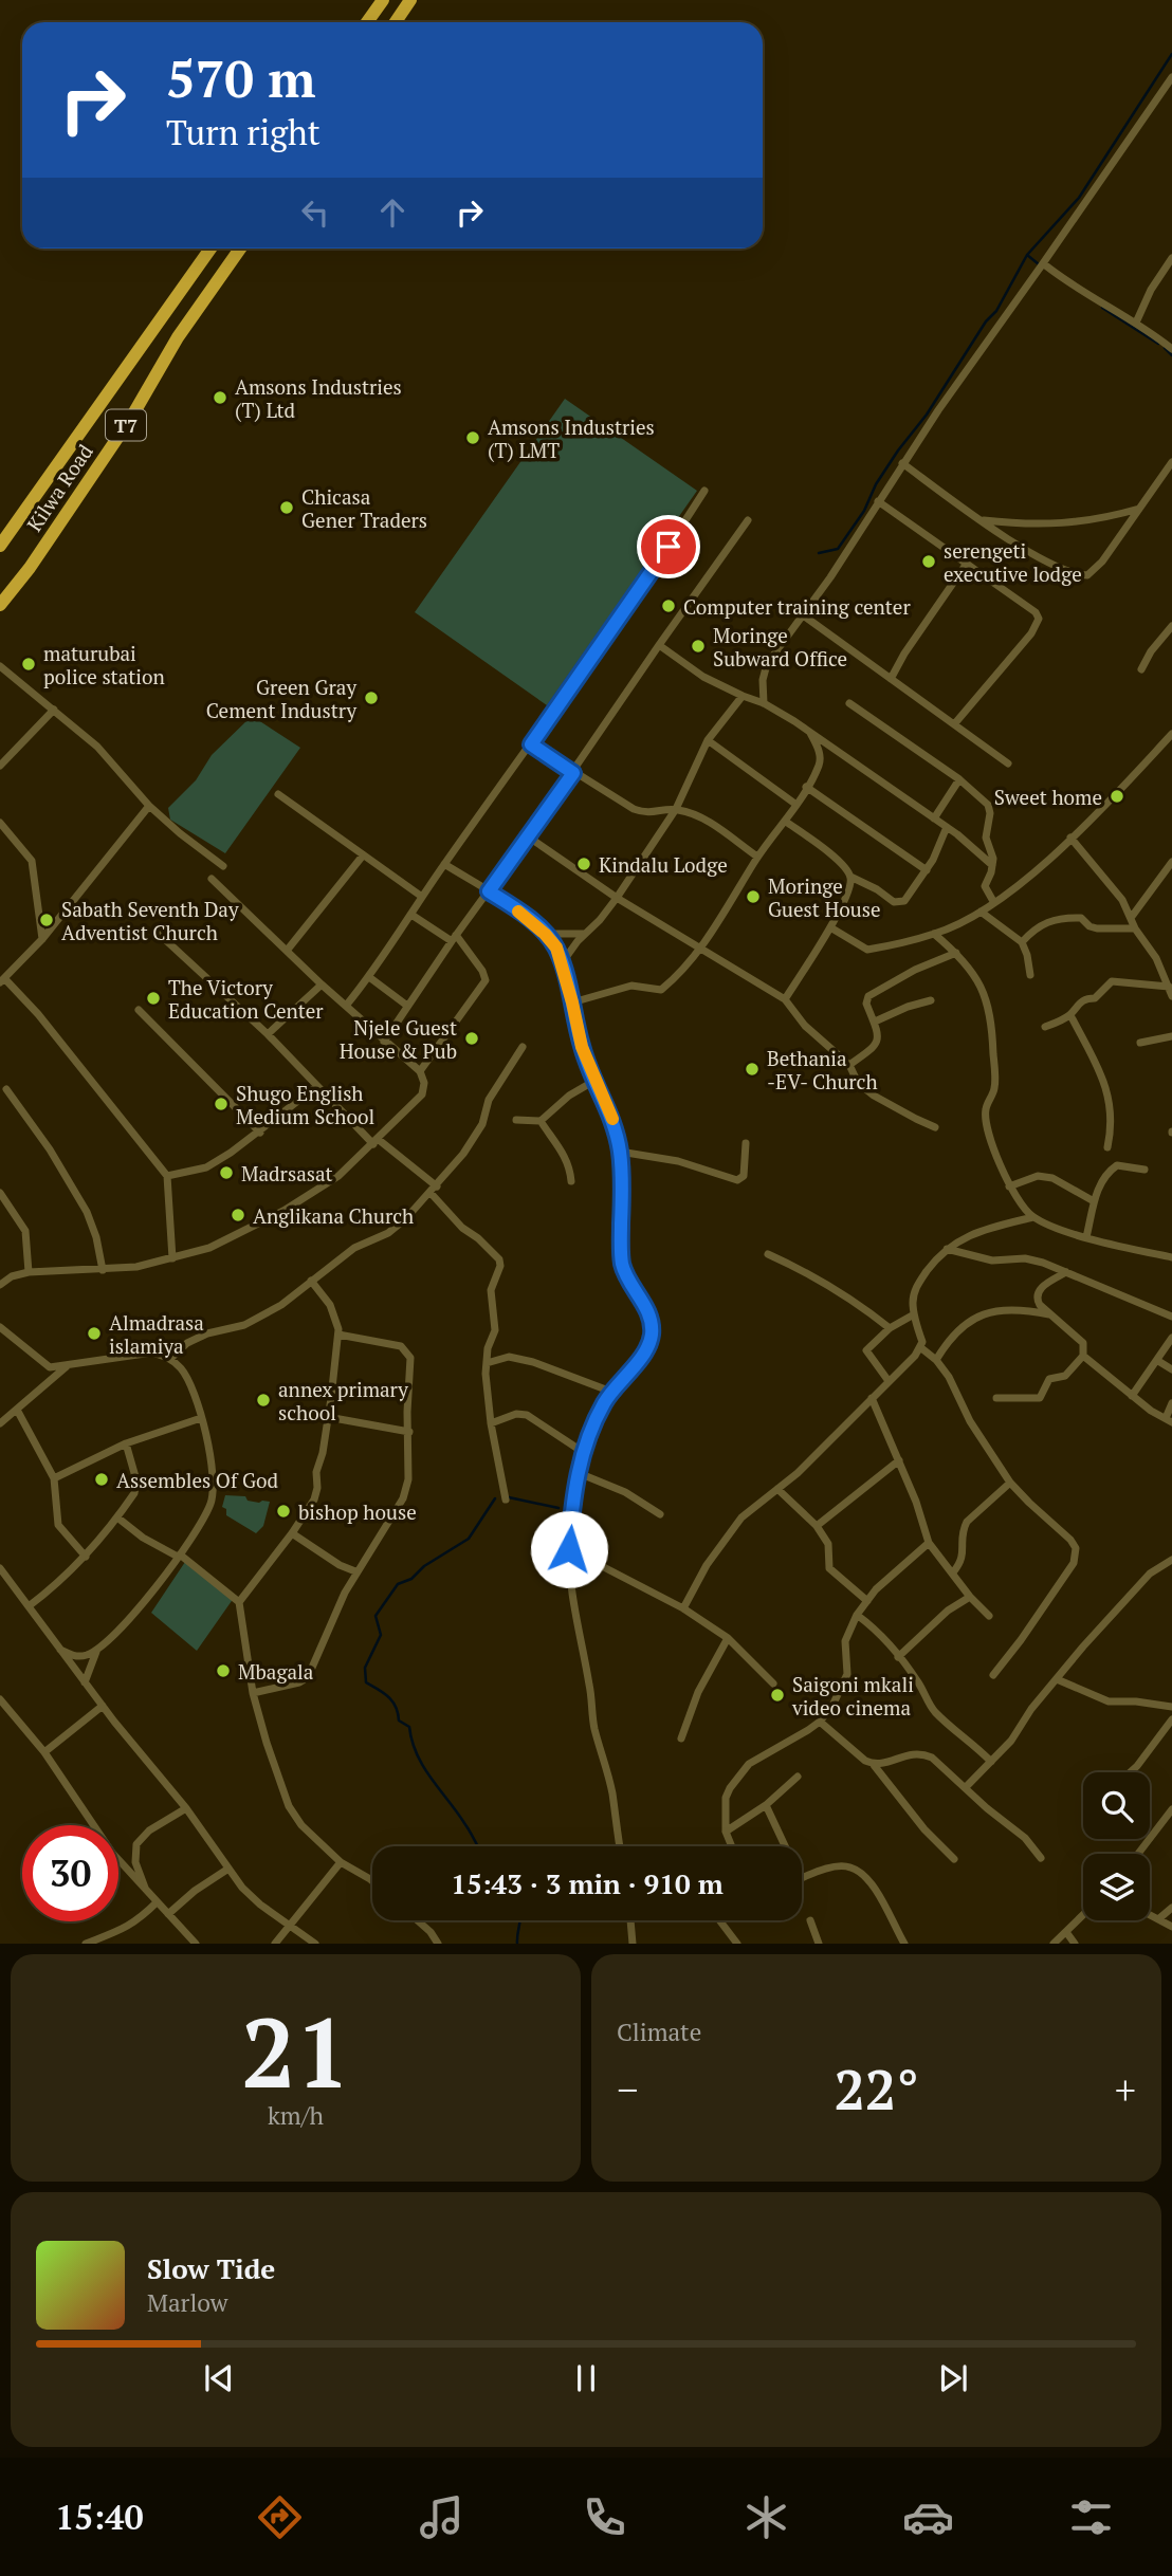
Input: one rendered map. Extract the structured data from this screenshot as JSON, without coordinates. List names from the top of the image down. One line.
{"streets":{"highway":["T7","Kilwa Road"]},"places":["Amsons Industries (T) Ltd","Amsons Industries (T) LMT","Chicasa Gener Traders","serengeti executive lodge","Computer training center","Moringe Subward Office","maturubai police station","Green Gray Cement Industry","Sweet home","Kindalu Lodge","Moringe Guest House","Sabath Seventh Day Adventist Church","The Victory Education Center","Njele Guest House & Pub","Bethania -EV- Church","Shugo English Medium School","Madrsasat","Anglikana Church","Almadrasa islamiya","annex primary school","Assembles Of God","bishop house","Mbagala","Saigoni mkali video cinema"],"page":{"turn":["570 m","Turn right"],"limit":"30","trip":"15:43 · 3 min · 910 m","tile":[["21","km/h"],"Climate"],"heat":["−","22°","+"],"song":["Slow Tide","Marlow"],"tabs":"15:40"}}
